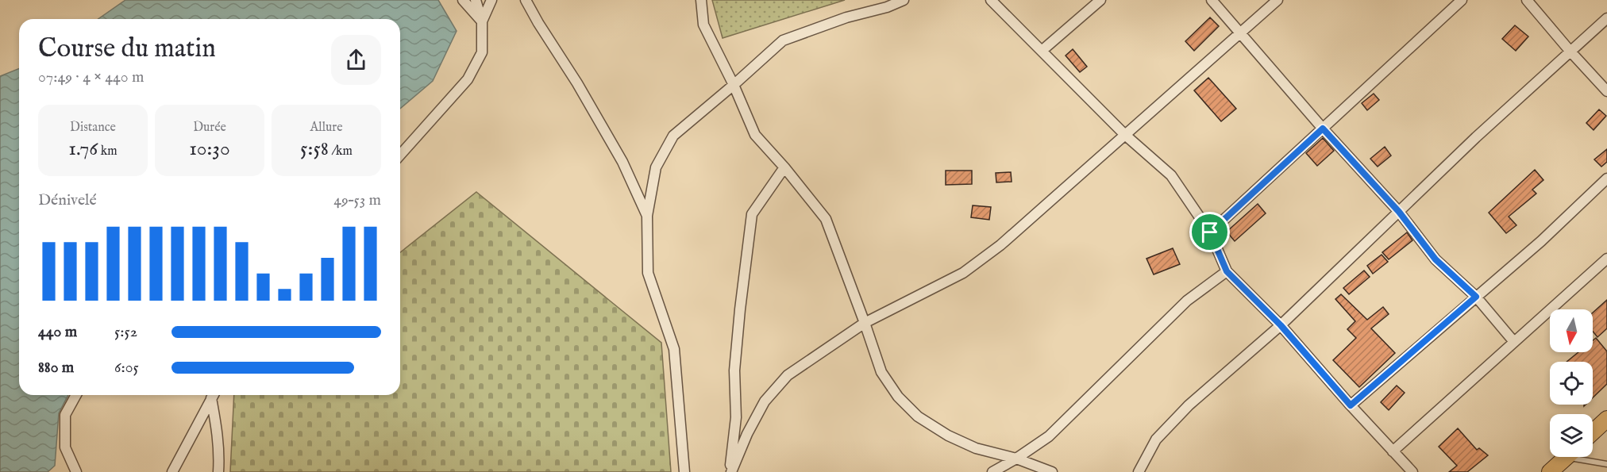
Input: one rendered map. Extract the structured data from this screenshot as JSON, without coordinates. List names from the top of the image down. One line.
{"north":"bottom","page":{"heading":["Course du matin","07:49 · 4 × 440 m"],"stats":[["Distance","1.76 km"],["Durée","10:30"],["Allure","5:58 /km"]],"chart":["Dénivelé","49–53 m"],"list":[{"name":"440 m","note":"5:52"},{"name":"880 m","note":"6:05"}]}}
